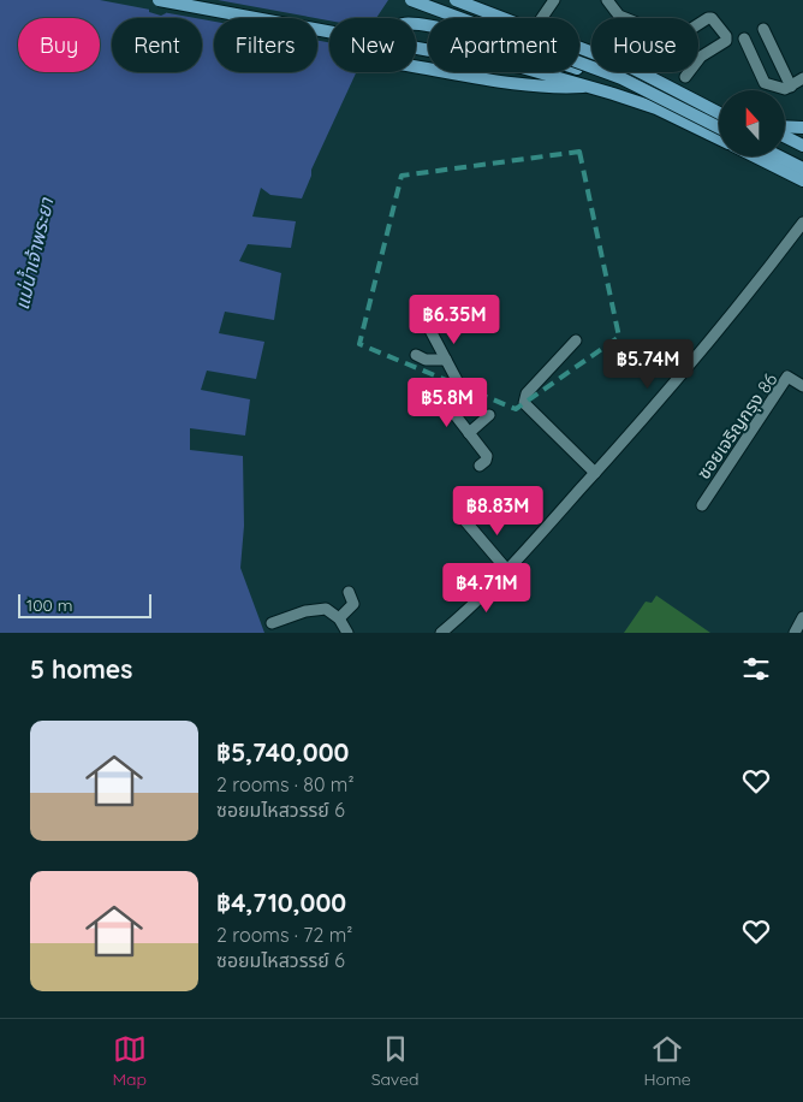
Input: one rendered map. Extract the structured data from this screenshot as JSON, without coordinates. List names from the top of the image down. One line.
{"streets":{"street":["ซอยเจริญกรุง 86"]},"water":["แม่น้ำเจ้าพระยา"],"scale_bar":"100 m","north":"top","page":{"chip":["Buy","Rent","Filters","New","Apartment","House"],"price":["฿6.35M","฿5.74M","฿5.8M","฿8.83M","฿4.71M"],"scale":"100 m","heading":"5 homes","list":[{"name":"฿5,740,000","note":"2 rooms · 80 m² · ซอยมไหสวรรย์ 6"},{"name":"฿4,710,000","note":"2 rooms · 72 m² · ซอยมไหสวรรย์ 6"}],"tabs":["Map","Saved","Home"]}}
